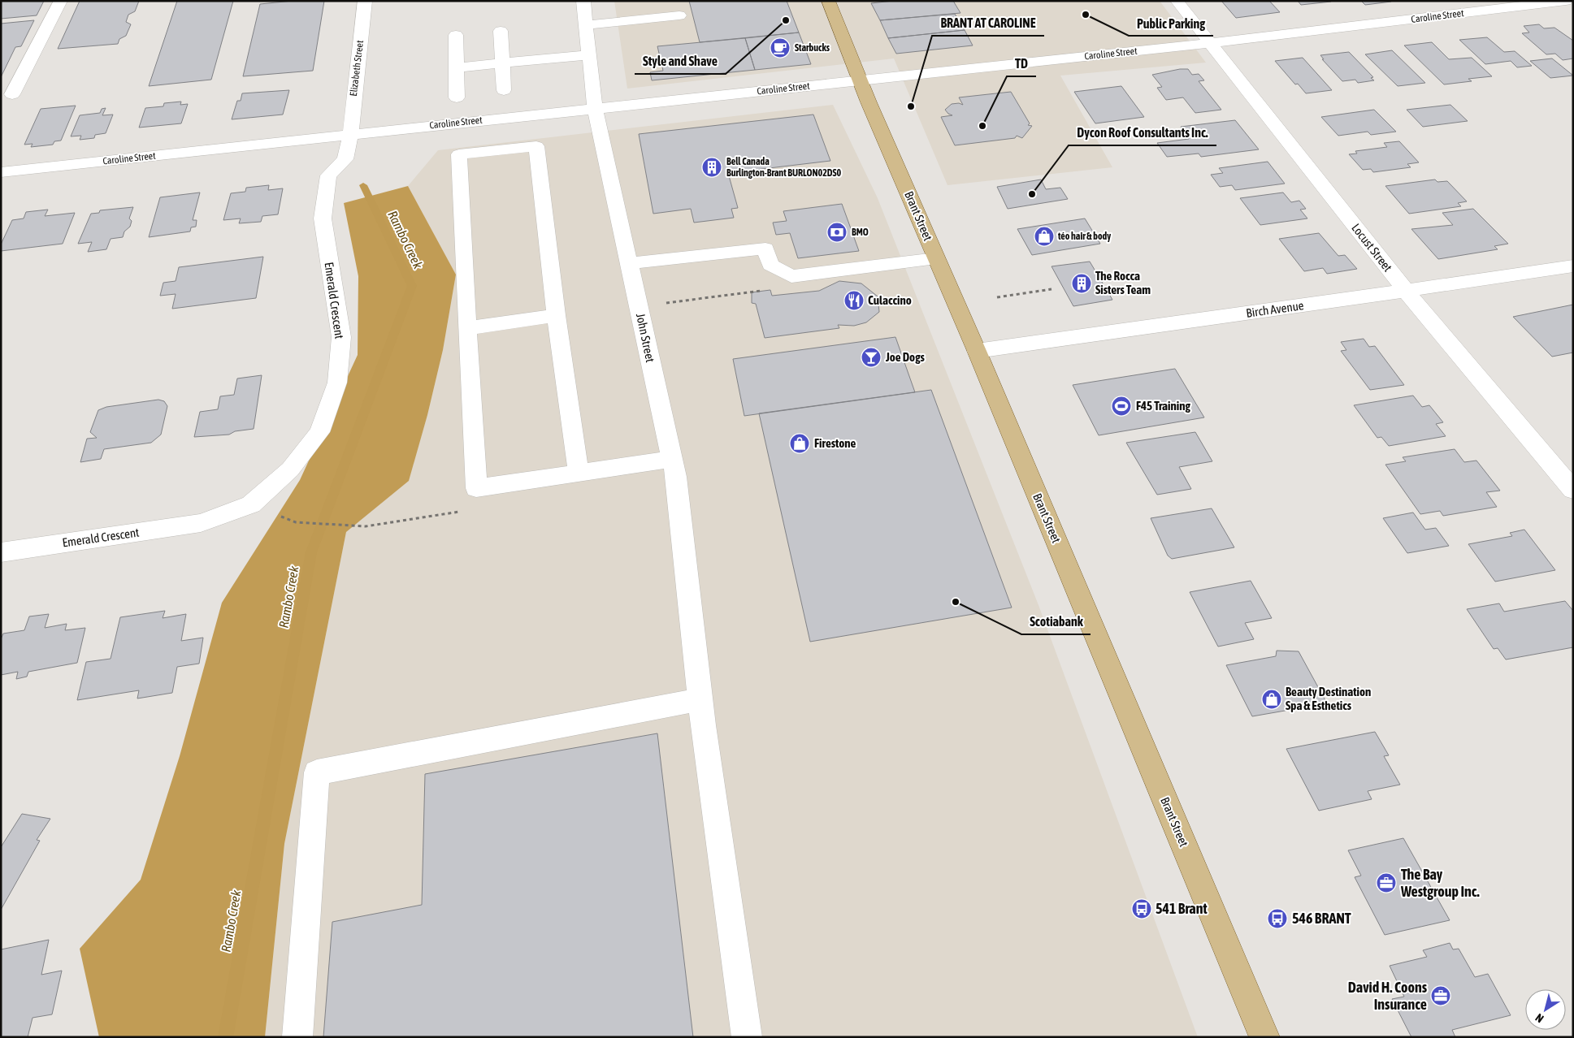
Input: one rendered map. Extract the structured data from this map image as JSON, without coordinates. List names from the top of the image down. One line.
{"streets":{"main road":["Brant Street"],"street":["Caroline Street","Elizabeth Street","Locust Street","Emerald Crescent","Birch Avenue","John Street"]},"crossings":[["Caroline Street","Elizabeth Street"],["Caroline Street","Brant Street"],["Caroline Street","Locust Street"],["Caroline Street","Emerald Crescent"],["Caroline Street","John Street"],["Elizabeth Street","Emerald Crescent"],["Brant Street","Birch Avenue"],["Locust Street","Birch Avenue"]],"water":["Rambo Creek"],"places":{"other":["Public Parking","Style and Shave","BRANT AT CAROLINE","TD","Dycon Roof Consultants Inc.","Scotiabank"],"cafe":["Starbucks"],"building":["Bell Canada Burlington-Brant BURLON02DS0","The Rocca Sisters Team"],"bank":["BMO"],"shop":["téo hair & body","Firestone","Beauty Destination Spa & Esthetics"],"restaurant":["Culaccino"],"bar":["Joe Dogs"],"sports":["F45 Training"],"office":["The Bay Westgroup Inc.","David H. Coons Insurance"],"bus stop":["541 Brant","546 BRANT"]},"north":"bottom left"}
